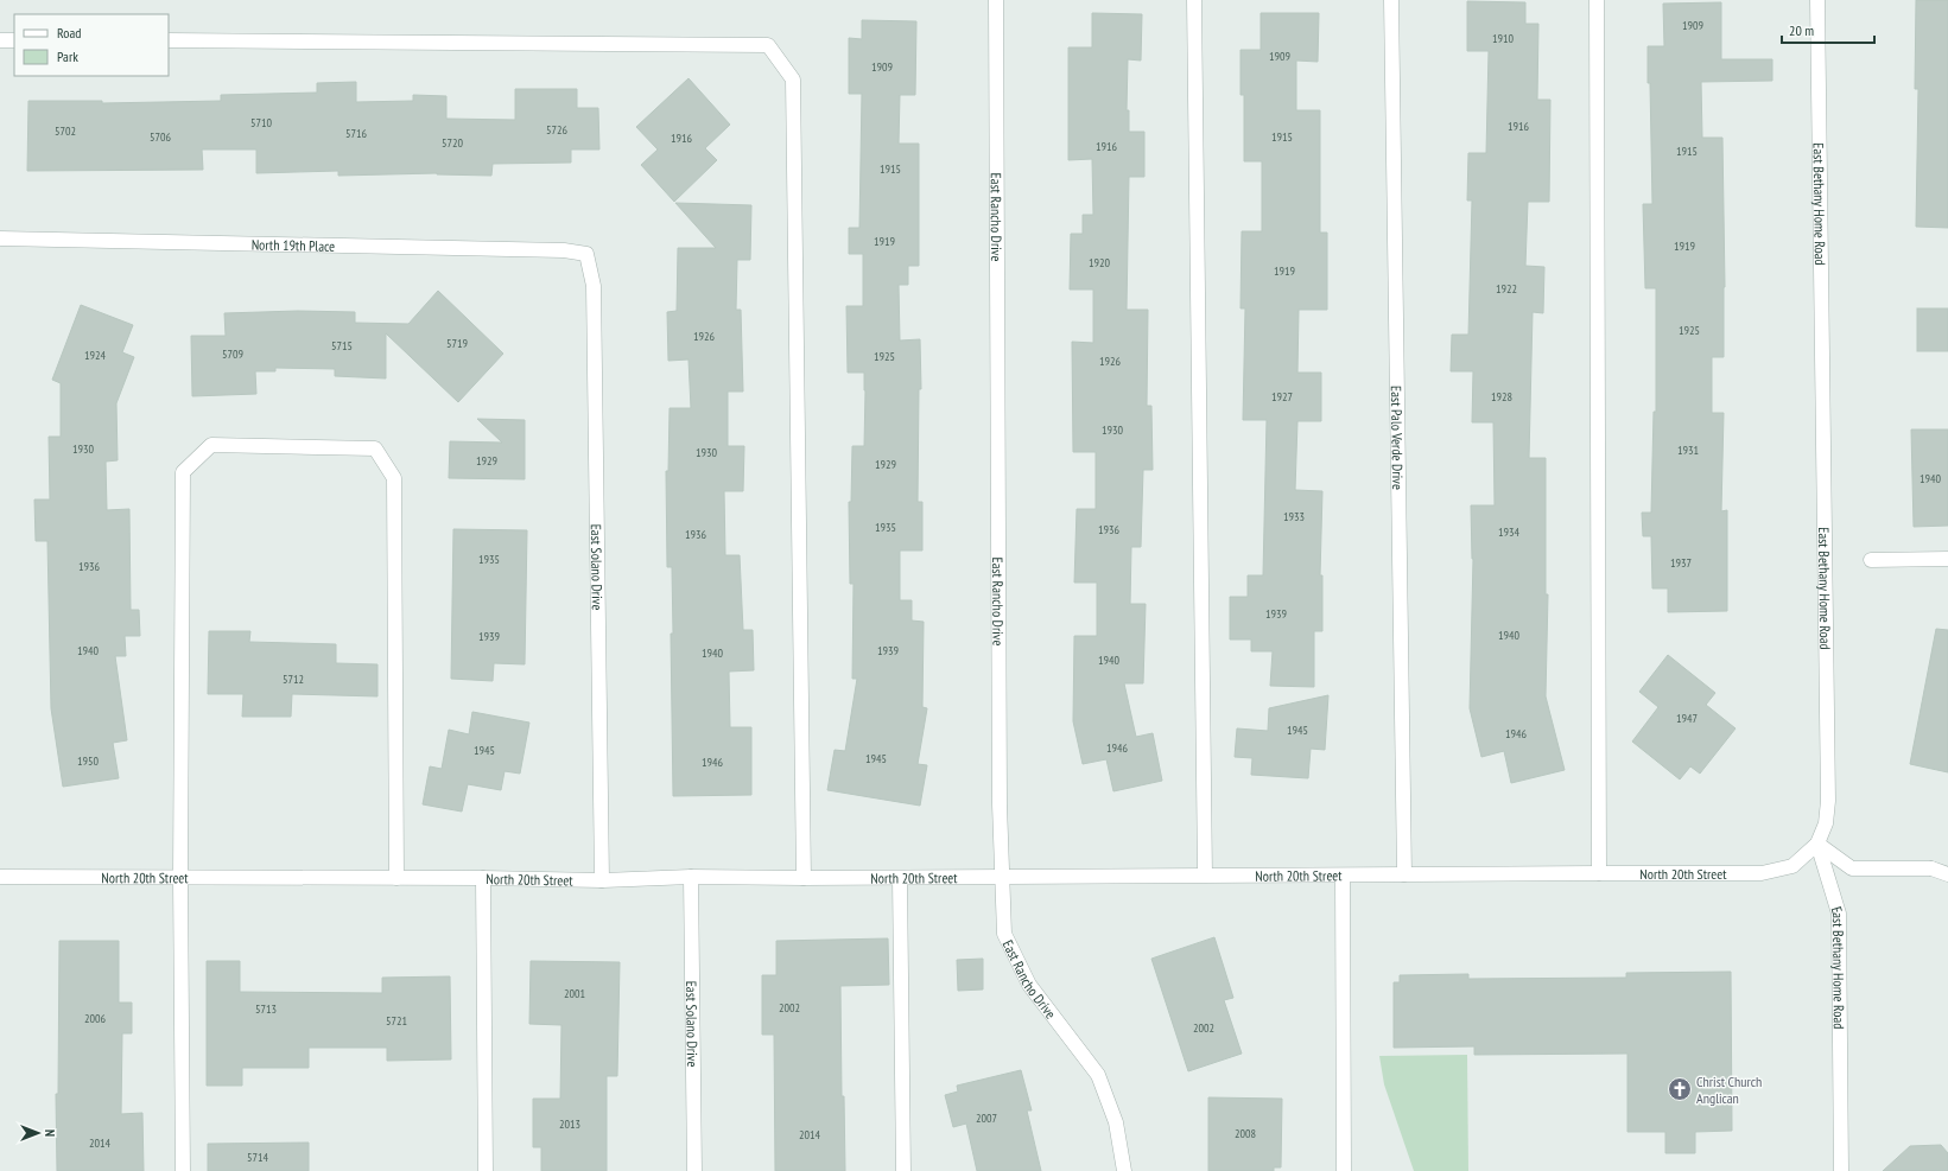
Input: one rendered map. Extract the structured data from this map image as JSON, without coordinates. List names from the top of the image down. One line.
{"streets":{"street":["East Bethany Home Road","East Rancho Drive","North 19th Place","East Palo Verde Drive","East Solano Drive","North 20th Street"]},"crossings":[["East Bethany Home Road","North 20th Street"],["East Rancho Drive","North 20th Street"],["North 19th Place","East Solano Drive"],["East Palo Verde Drive","North 20th Street"],["East Solano Drive","North 20th Street"]],"places":{"church":["Christ Church Anglican"]},"house_numbers":["1909","1910","1909","1909","5710","1916","5726","5702","5716","5706","1915","1916","5720","1916","1915","1915","1919","1919","1920","1919","1922","1925","1926","5719","5715","5709","1924","1925","1926","1927","1928","1930","1930","1931","1930","1929","1929","1940","1933","1935","1936","1934","1936","1935","1937","1936","1939","1940","1939","1940","1939","1940","1940","5712","1947","1945","1946","1946","1945","1945","1950","1946","2001","2002","5713","2006","5721","2002","2007","2013","2008","2014","2014","5714"],"legend":["Road","Park"],"scale_bar":"20 m","north":"right"}
